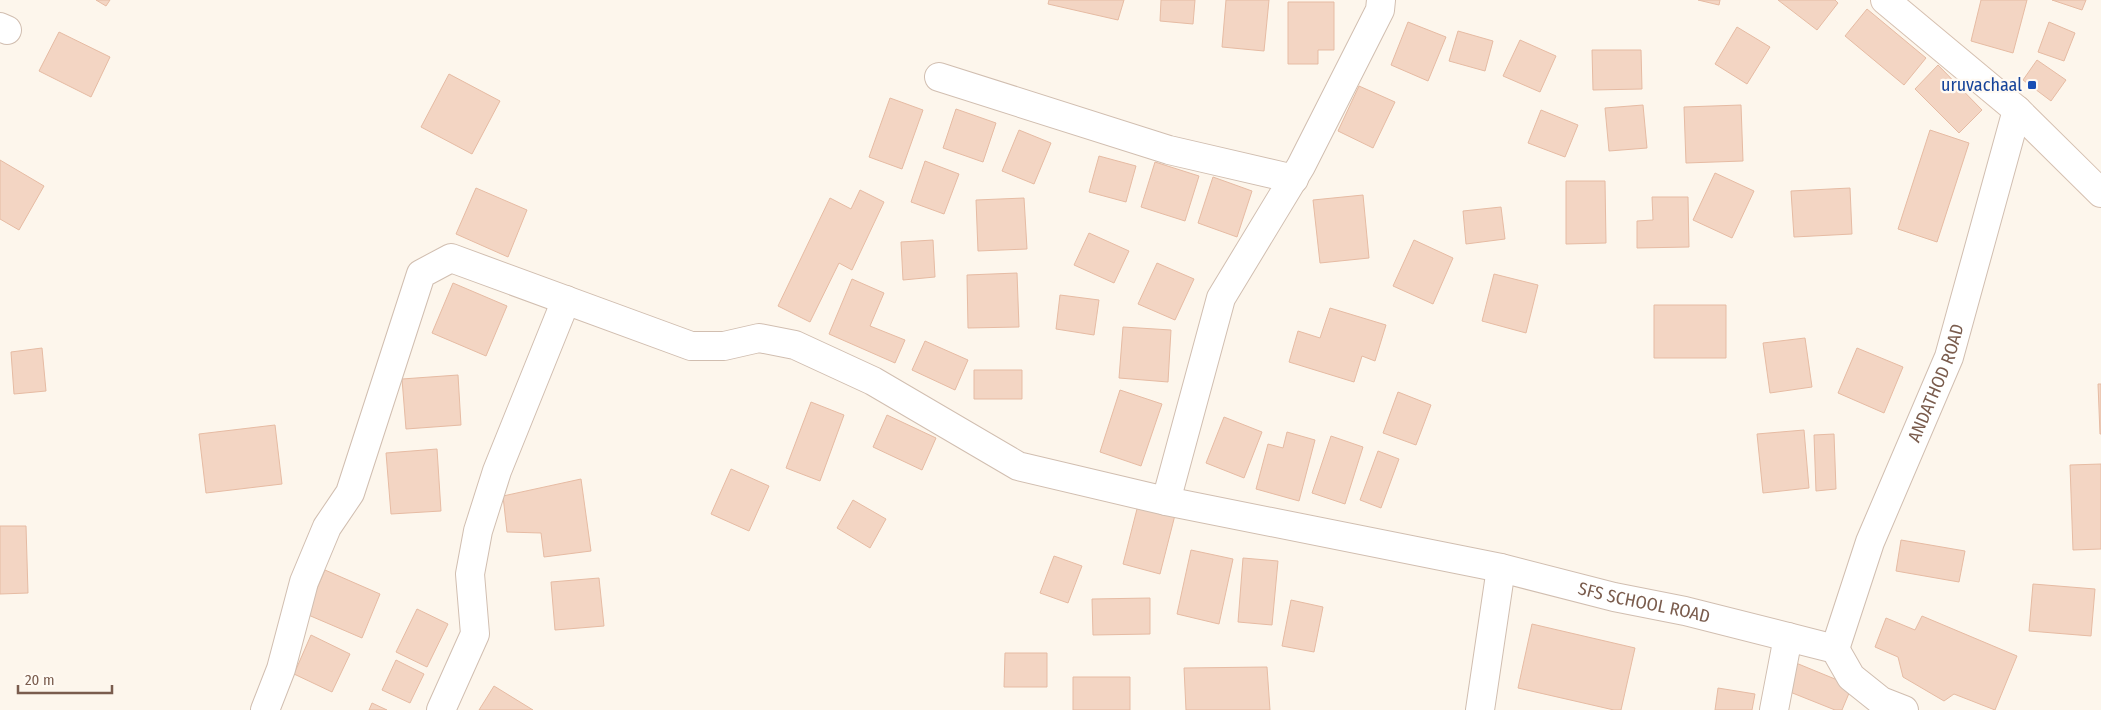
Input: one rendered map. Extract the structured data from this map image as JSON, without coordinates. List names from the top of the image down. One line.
{"streets":{"street":["ANDATHOD ROAD","SFS SCHOOL ROAD"]},"crossings":[["ANDATHOD ROAD","SFS SCHOOL ROAD"]],"places":{"transit":["uruvachaal"]},"scale_bar":"20 m"}
